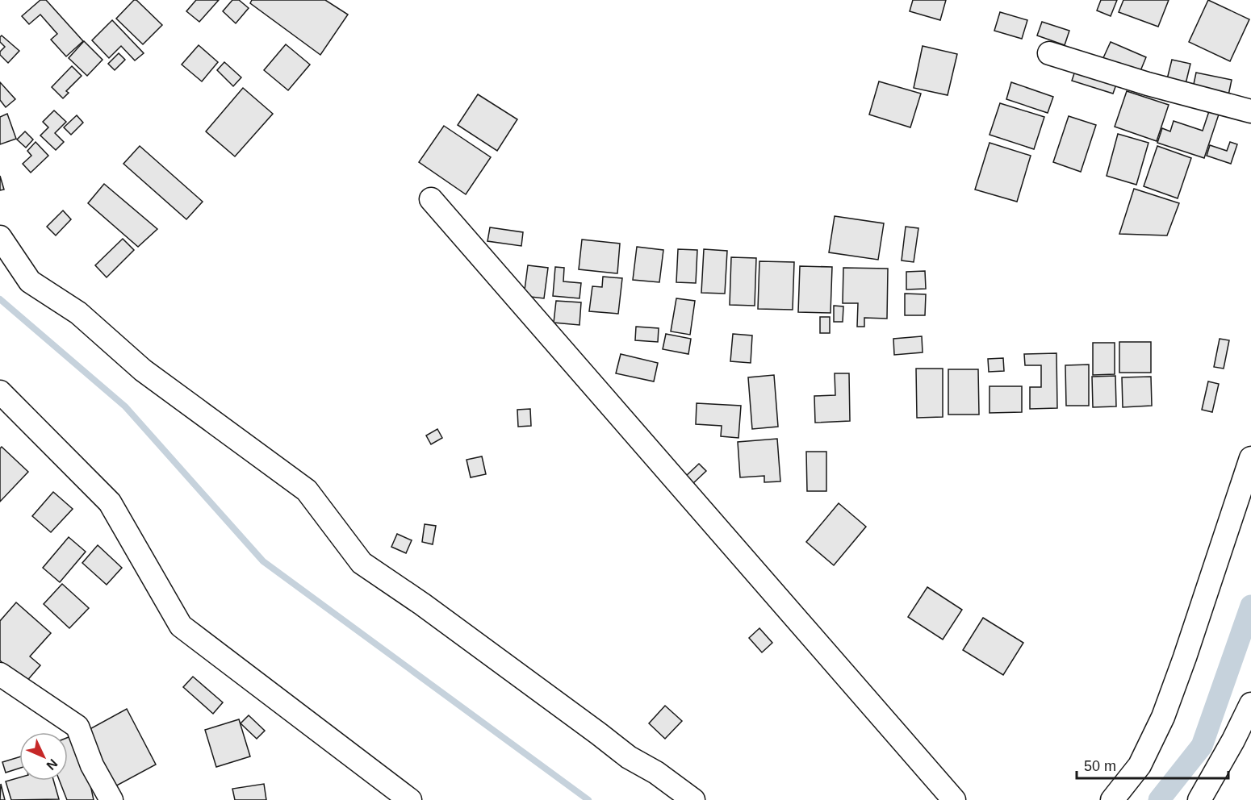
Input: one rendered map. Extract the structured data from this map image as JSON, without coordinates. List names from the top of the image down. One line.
{"scale_bar":"50 m","north":"bottom right"}
